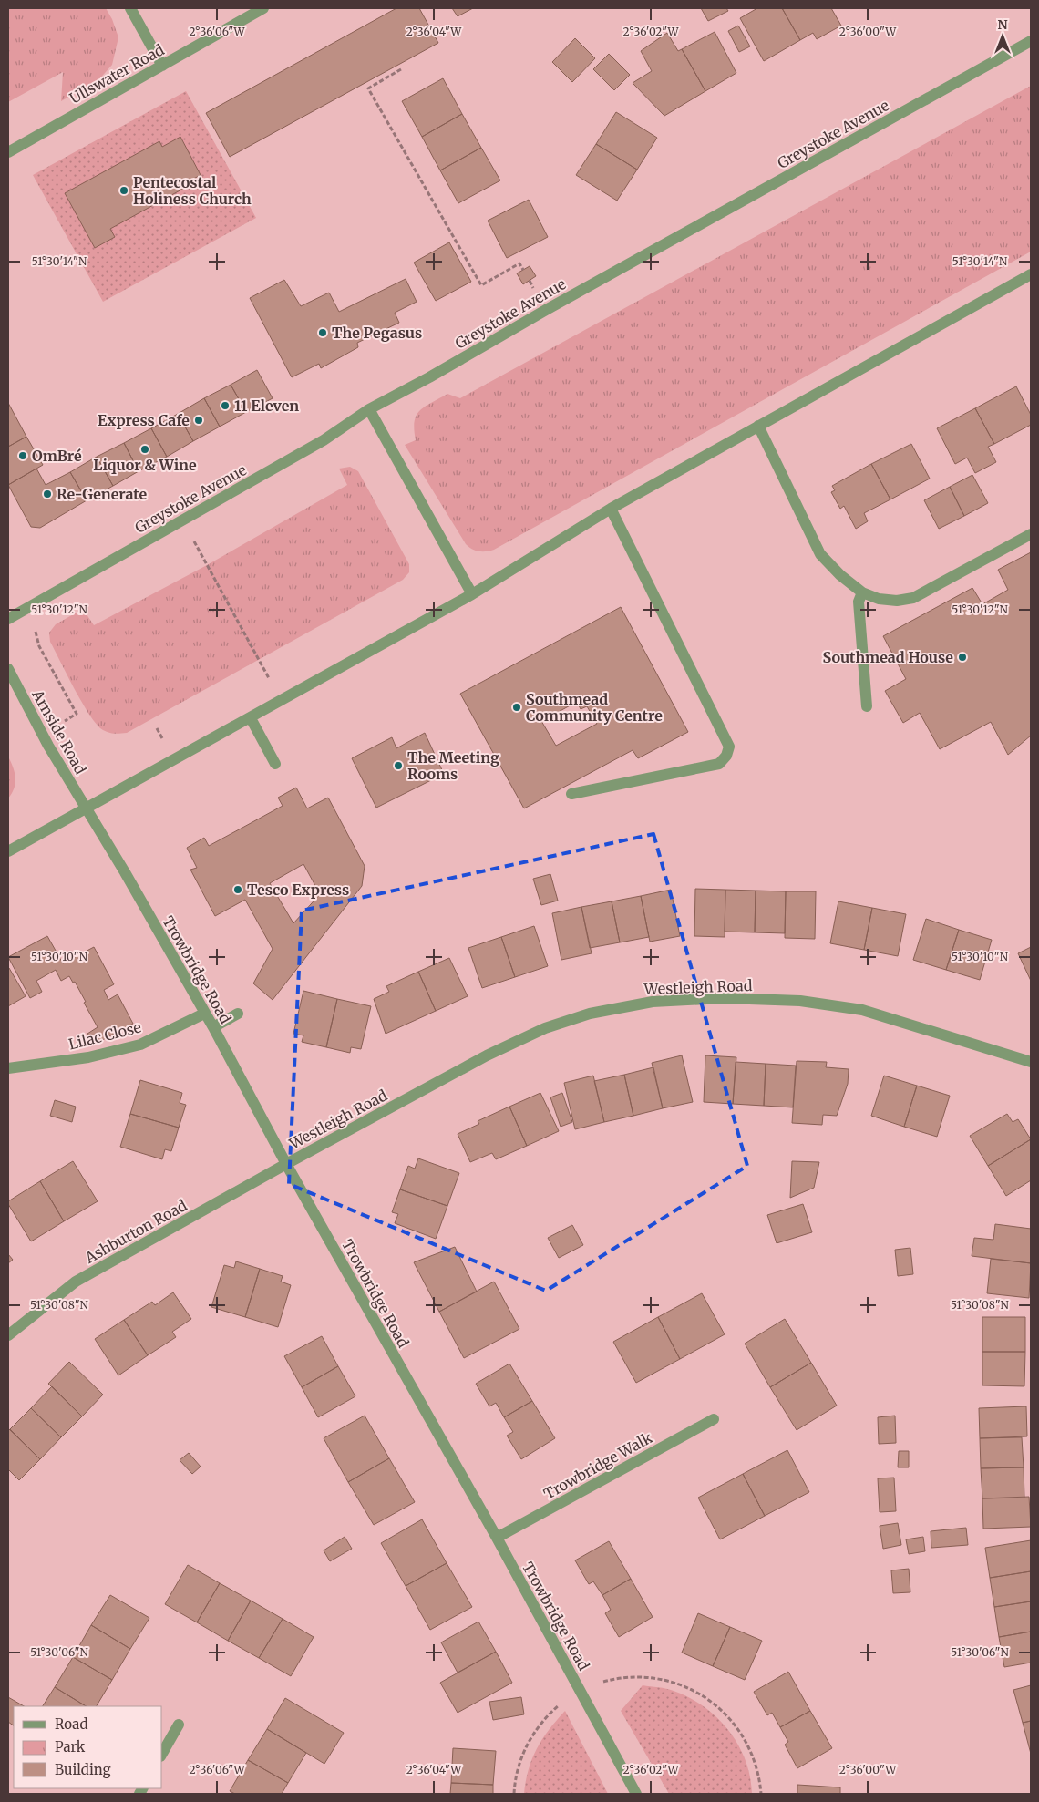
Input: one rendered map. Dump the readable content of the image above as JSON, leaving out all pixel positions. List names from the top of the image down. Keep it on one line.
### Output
{"streets":{"street":["Ullswater Road","Greystoke Avenue","Arnside Road","Trowbridge Road","Westleigh Road","Lilac Close","Ashburton Road","Trowbridge Walk"]},"crossings":[["Arnside Road","Trowbridge Road"],["Trowbridge Road","Westleigh Road"],["Trowbridge Road","Lilac Close"],["Trowbridge Road","Ashburton Road"],["Trowbridge Road","Trowbridge Walk"],["Westleigh Road","Ashburton Road"]],"places":["Pentecostal Holiness Church","The Pegasus","11 Eleven","Express Cafe","Liquor & Wine","OmBré","Re-Generate","Southmead House","Southmead Community Centre","The Meeting Rooms","Tesco Express"],"legend":["Road","Park","Building"],"north":"top","coordinates":["2°36'06\"W","2°36'04\"W","2°36'02\"W","2°36'00\"W","51°30'14\"N","51°30'12\"N","51°30'10\"N","51°30'08\"N","51°30'06\"N"]}
